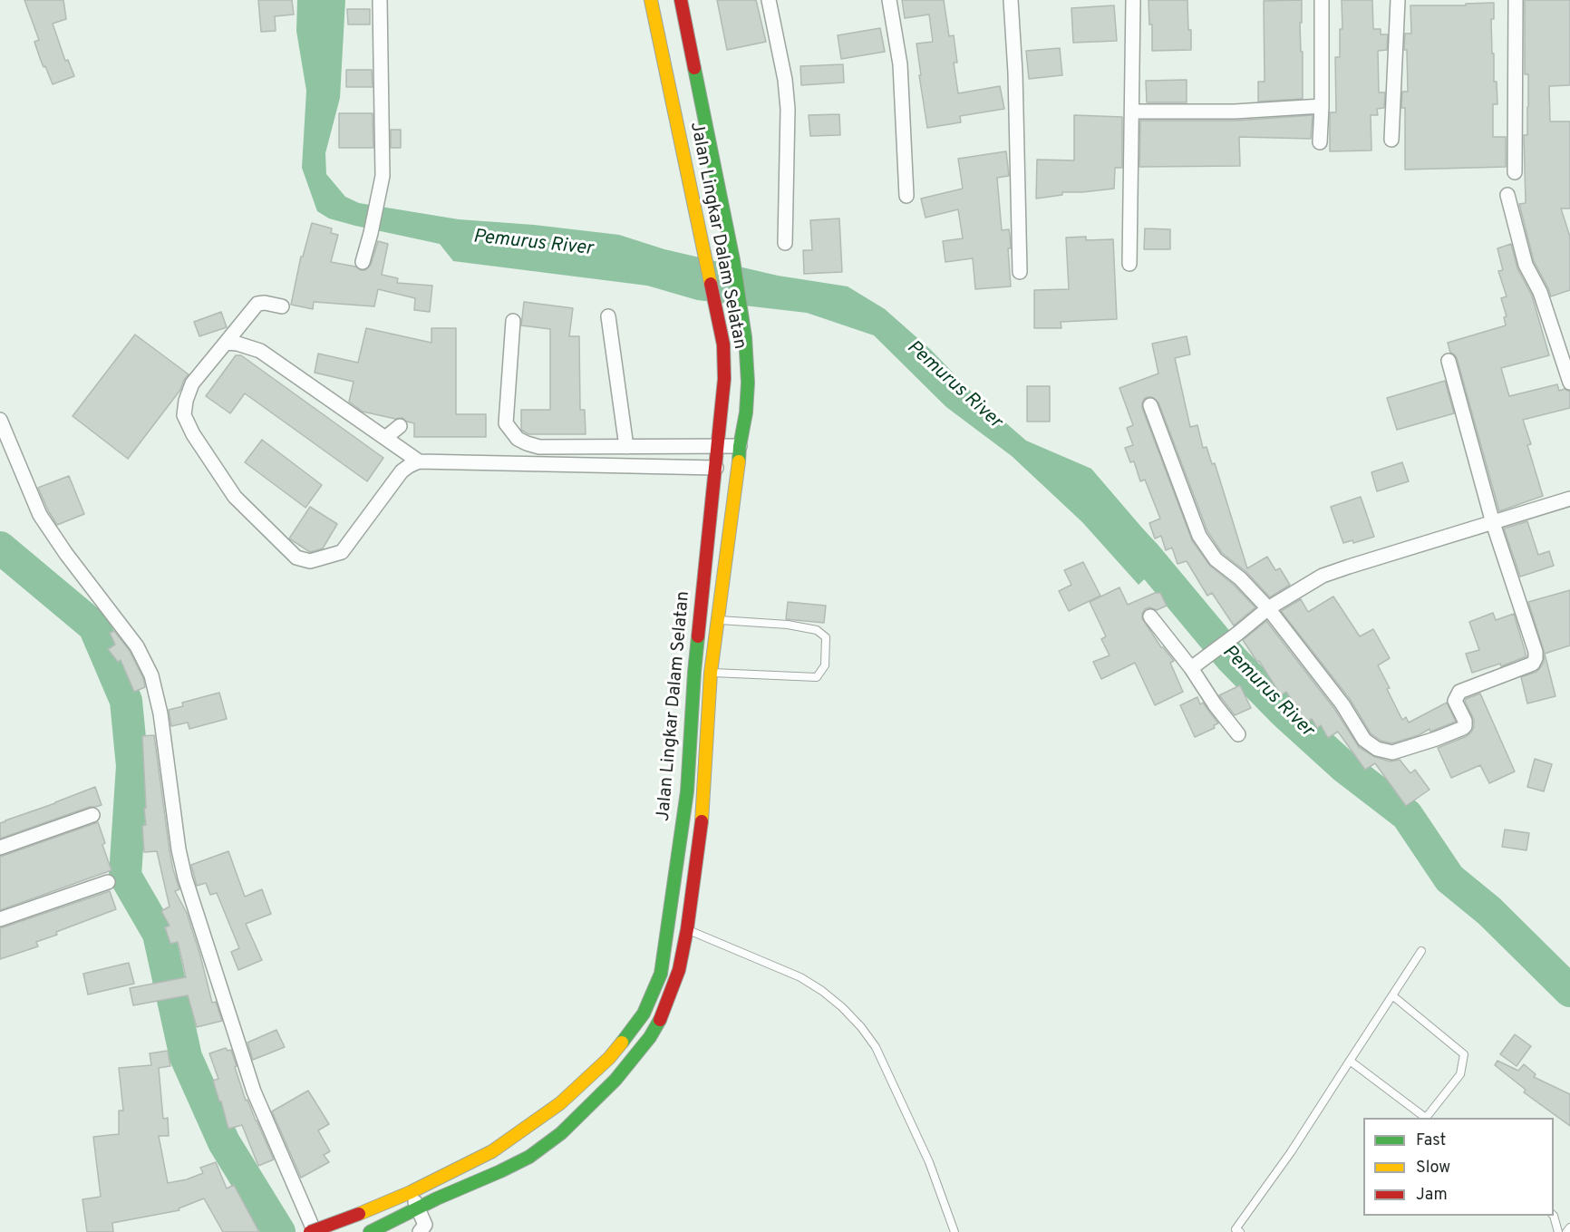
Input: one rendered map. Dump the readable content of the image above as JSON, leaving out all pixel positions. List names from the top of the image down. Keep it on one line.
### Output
{"streets":{"main road":["Jalan Lingkar Dalam Selatan"]},"water":["Pemurus River"],"legend":["Fast","Slow","Jam"]}
